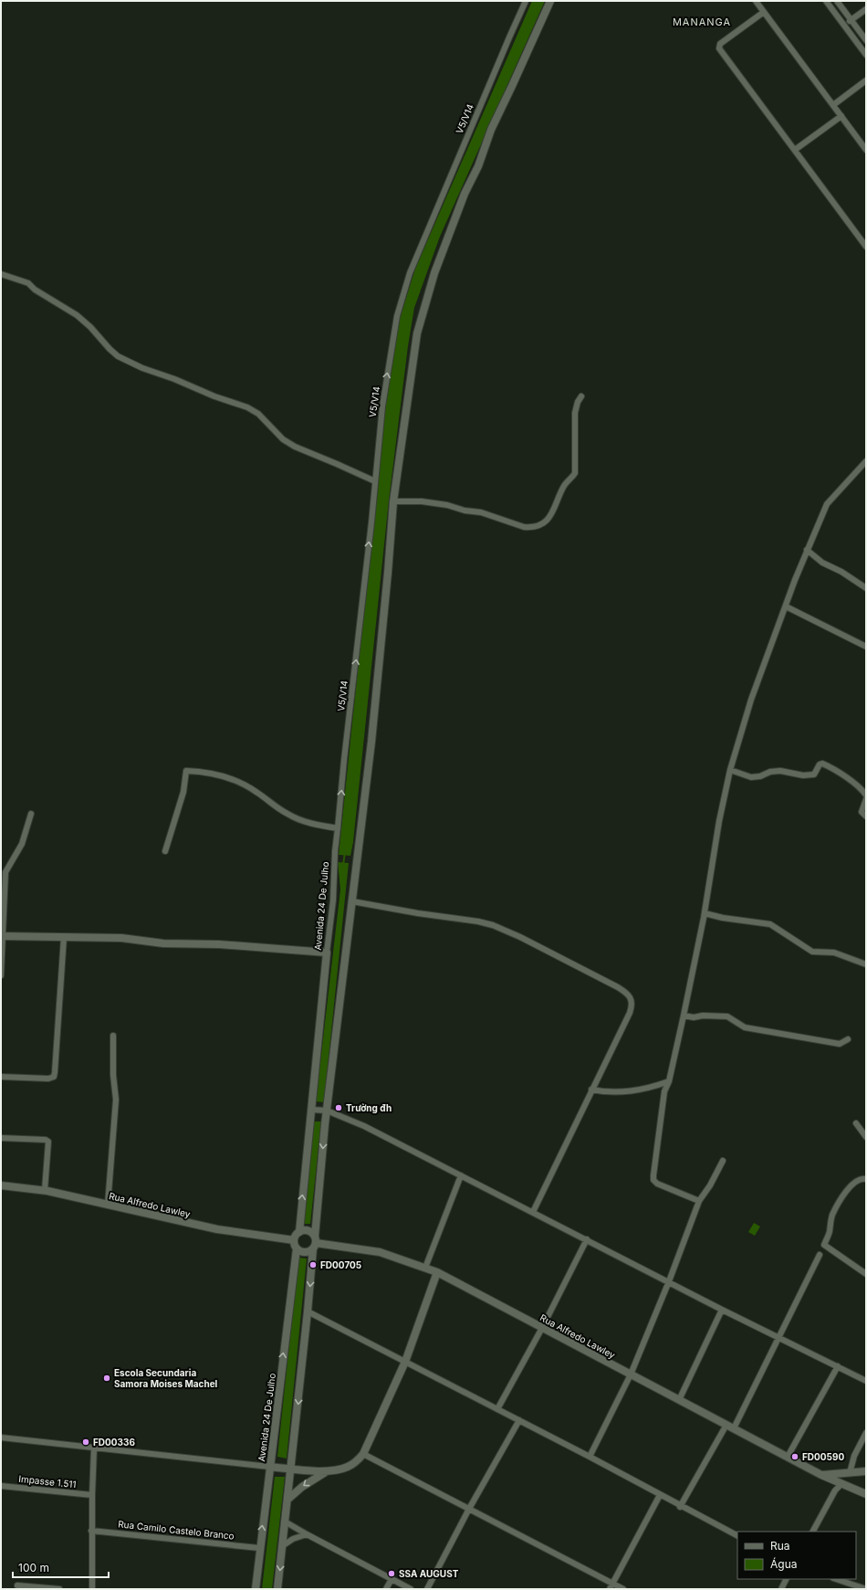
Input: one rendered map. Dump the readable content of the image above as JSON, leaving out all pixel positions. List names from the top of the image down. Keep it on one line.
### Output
{"streets":{"street":["V5/V14","Avenida 24 De Julho","Rua Alfredo Lawley","Impasse 1.511","Rua Camilo Castelo Branco"]},"crossings":[["V5/V14","Avenida 24 De Julho"],["Avenida 24 De Julho","Rua Alfredo Lawley"],["Avenida 24 De Julho","Rua Camilo Castelo Branco"]],"districts":["MANANGA"],"places":["Trường đh","FD00705","Escola Secundaria Samora Moises Machel","FD00336","FD00590","SSA AUGUST"],"legend":["Rua","Água"],"scale_bar":"100 m"}
